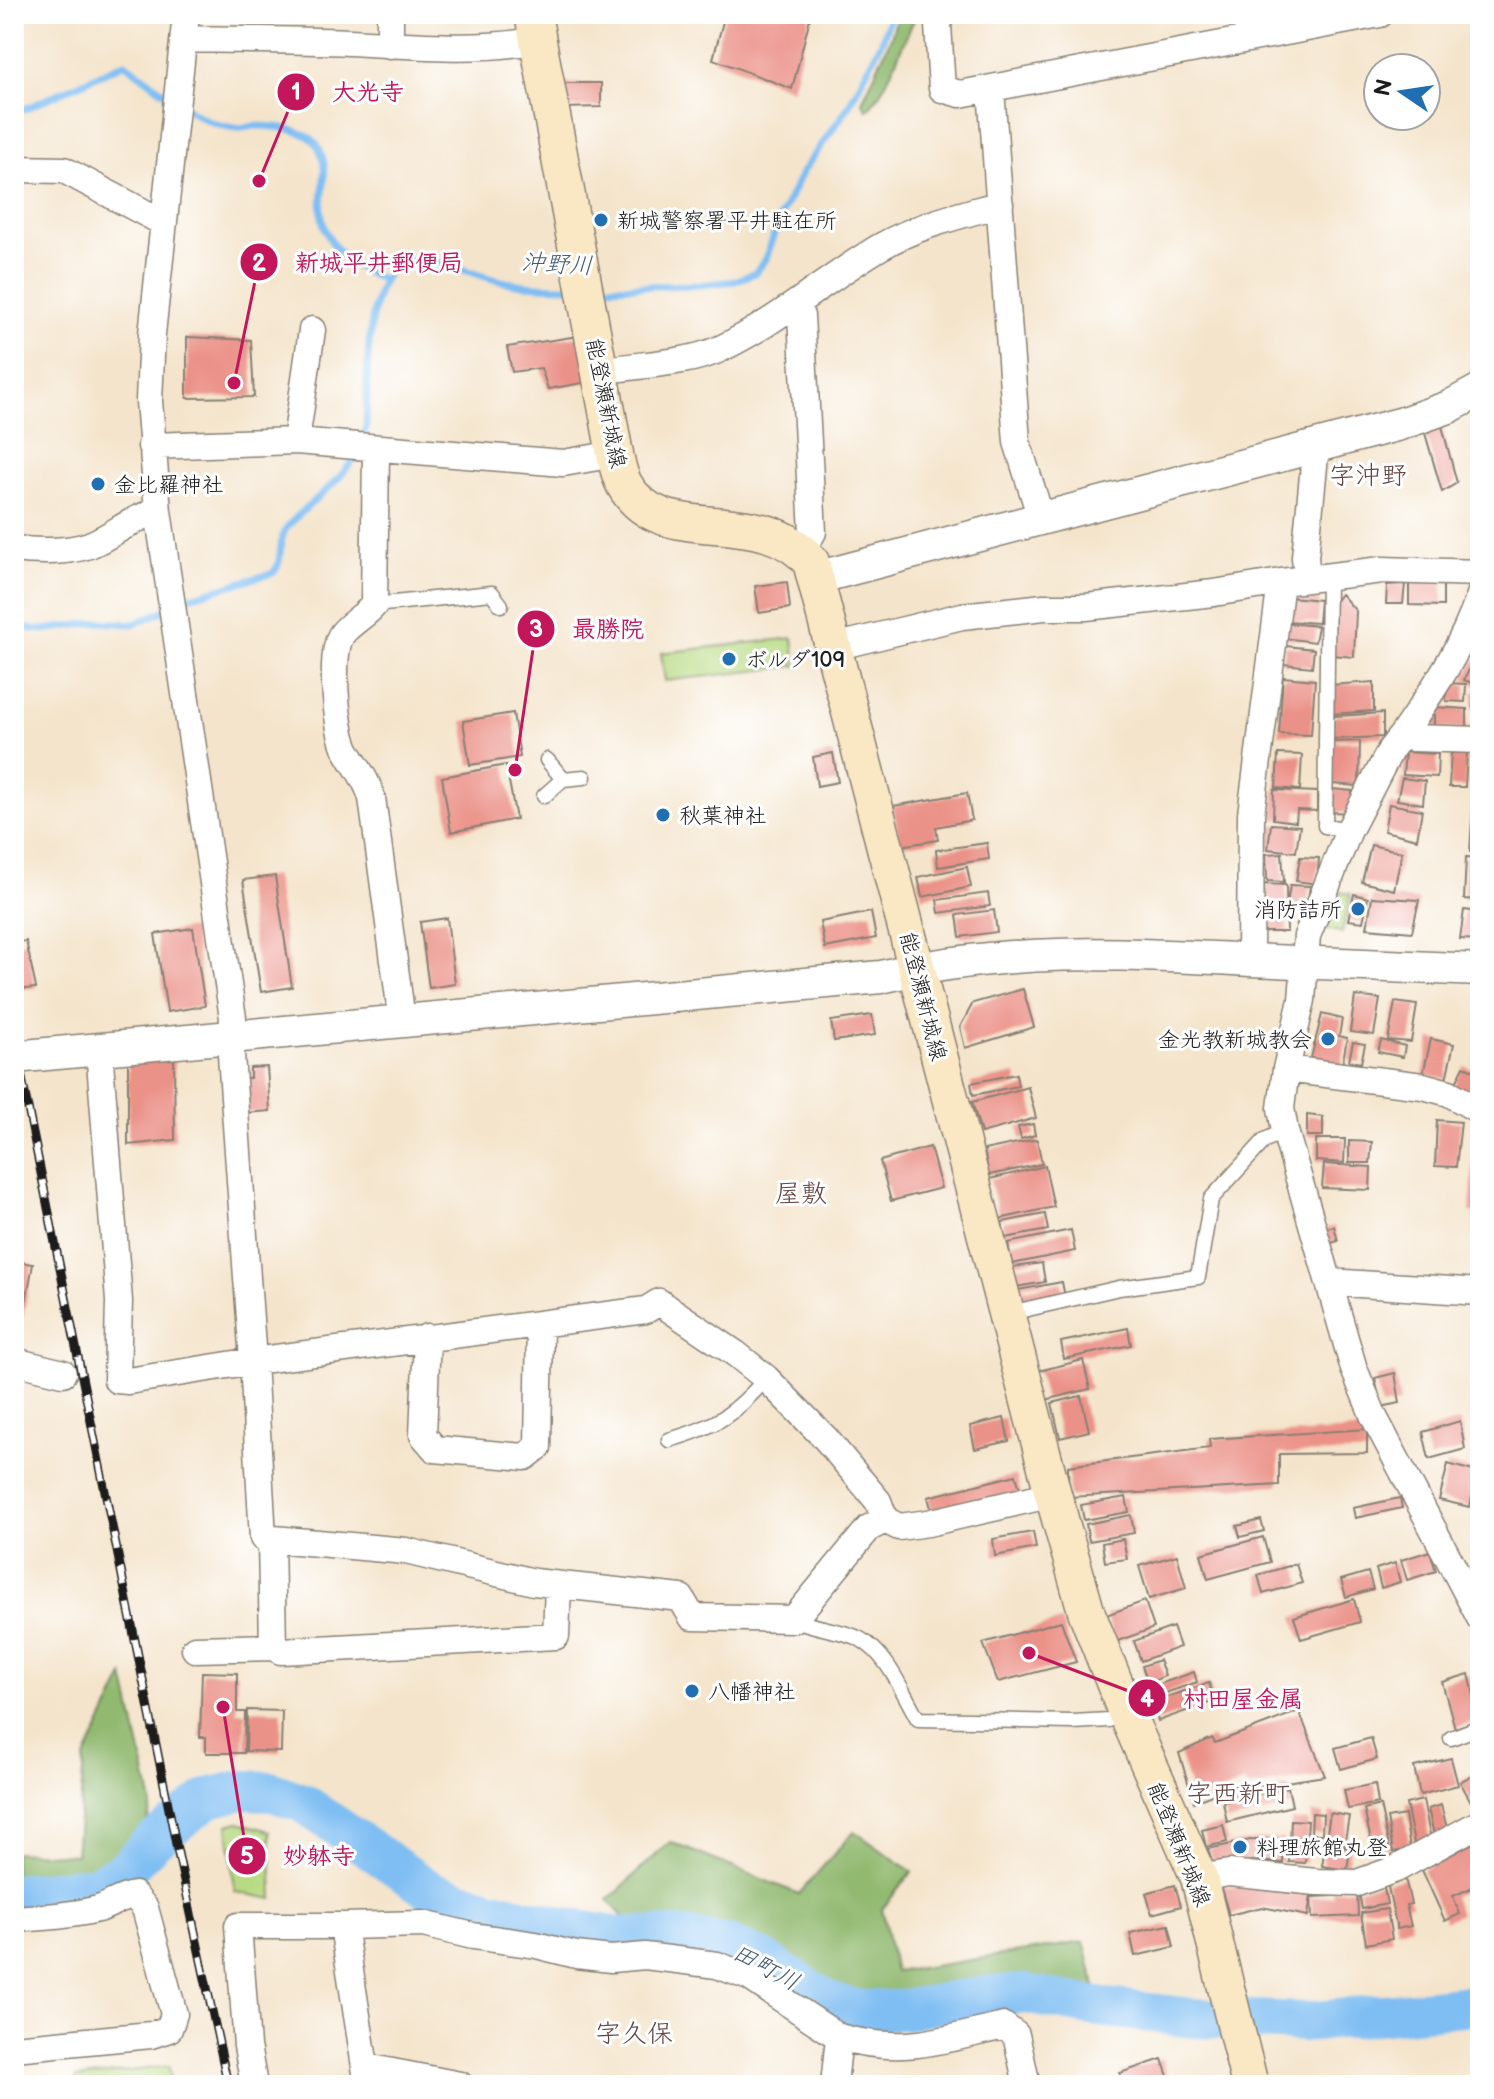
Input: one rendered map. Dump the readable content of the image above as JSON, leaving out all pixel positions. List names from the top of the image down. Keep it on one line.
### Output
{"streets":{"main road":["能登瀬新城線"]},"districts":["字沖野","屋敷","字西新町","字久保"],"water":["沖野川","田町川"],"places":["大光寺","新城警察署平井駐在所","新城平井郵便局","金比羅神社","ボルダ109","最勝院","秋葉神社","消防詰所","金光教新城教会","村田屋金属","八幡神社","妙躰寺","料理旅館丸登"],"north":"left"}
